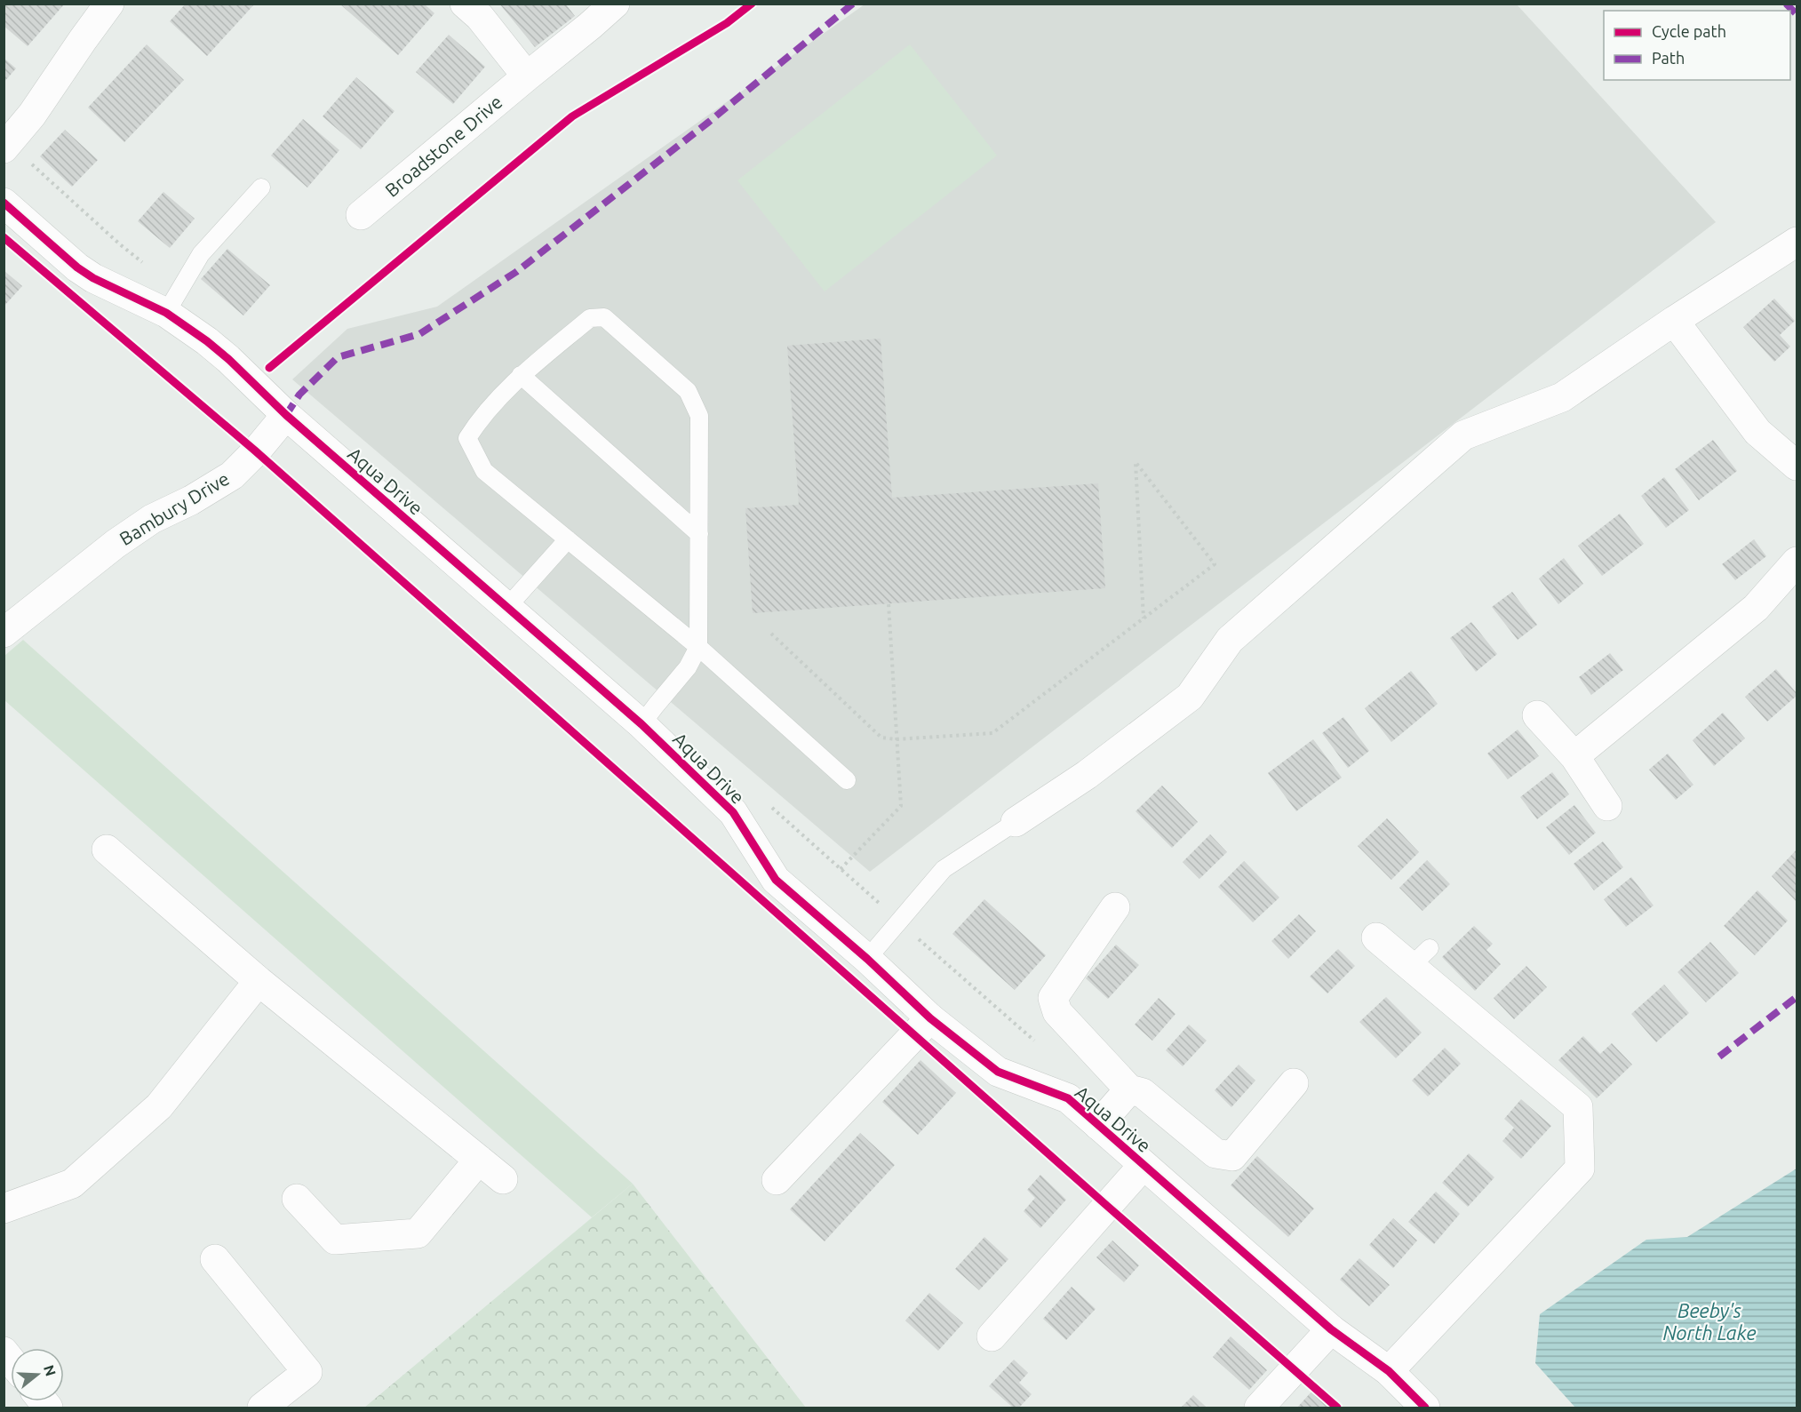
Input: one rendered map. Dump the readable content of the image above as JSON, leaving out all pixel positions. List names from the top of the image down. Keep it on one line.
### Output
{"streets":{"street":["Broadstone Drive","Aqua Drive","Bambury Drive"]},"crossings":[["Aqua Drive","Bambury Drive"]],"water":["Beeby's North Lake"],"legend":["Cycle path","Path"],"north":"right"}
